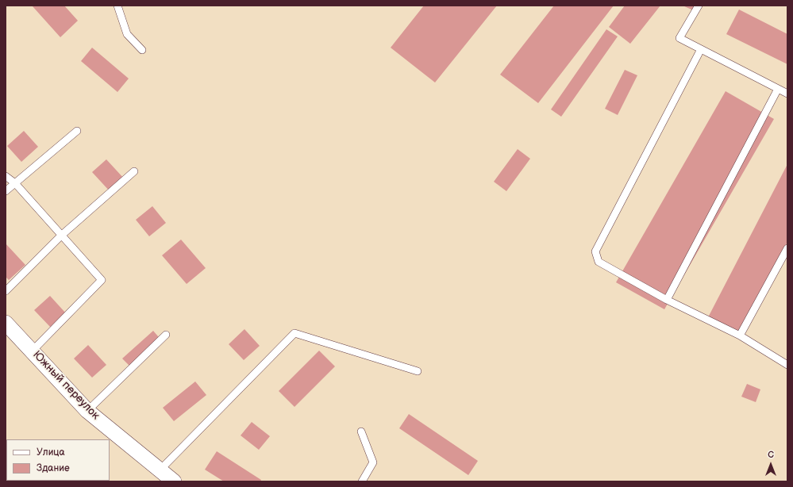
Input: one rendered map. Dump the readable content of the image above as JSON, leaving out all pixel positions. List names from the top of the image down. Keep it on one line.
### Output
{"streets":{"street":["Южный переулок"]},"legend":["Улица","Здание"],"north":"top"}
